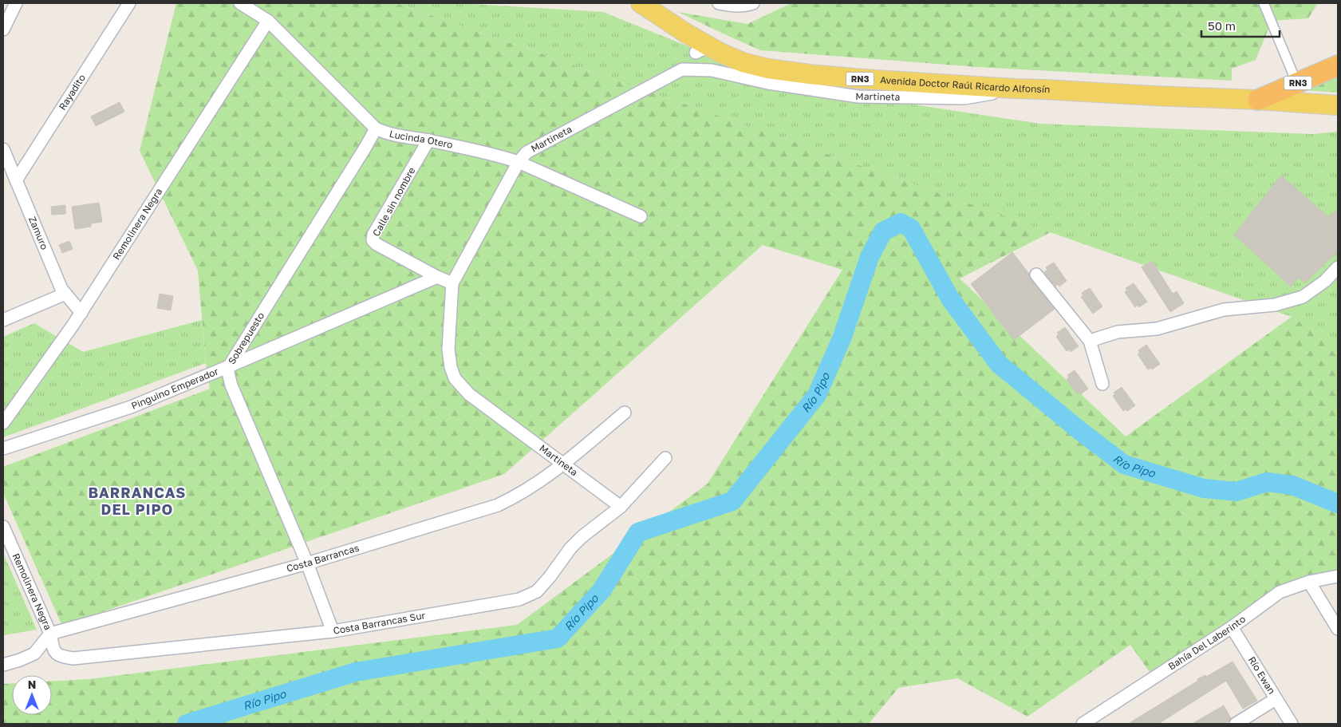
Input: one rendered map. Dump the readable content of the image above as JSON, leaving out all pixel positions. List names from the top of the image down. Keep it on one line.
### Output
{"streets":{"highway":["RN3"],"main road":["Avenida Doctor Raúl Ricardo Alfonsín"],"street":["Rayadito","Martineta","Lucinda Otero","Calle sin nombre","Remolinera Negra","Zamuro","Sobrepuesto","Pinguino Emperador","Costa Barrancas","Costa Barrancas Sur","Bahía Del Laberinto","Río Ewan"]},"crossings":[["RN3","Avenida Doctor Raúl Ricardo Alfonsín"],["Avenida Doctor Raúl Ricardo Alfonsín","Martineta"],["Rayadito","Zamuro"],["Martineta","Lucinda Otero"],["Martineta","Costa Barrancas"],["Martineta","Costa Barrancas Sur"],["Lucinda Otero","Calle sin nombre"],["Lucinda Otero","Remolinera Negra"],["Lucinda Otero","Sobrepuesto"],["Calle sin nombre","Pinguino Emperador"],["Remolinera Negra","Zamuro"],["Remolinera Negra","Costa Barrancas"],["Remolinera Negra","Costa Barrancas Sur"],["Sobrepuesto","Pinguino Emperador"],["Sobrepuesto","Costa Barrancas"],["Sobrepuesto","Costa Barrancas Sur"],["Costa Barrancas","Costa Barrancas Sur"],["Bahía Del Laberinto","Río Ewan"]],"districts":["BARRANCAS DEL PIPO"],"water":["Río Pipo"],"scale_bar":"50 m","north":"top"}
